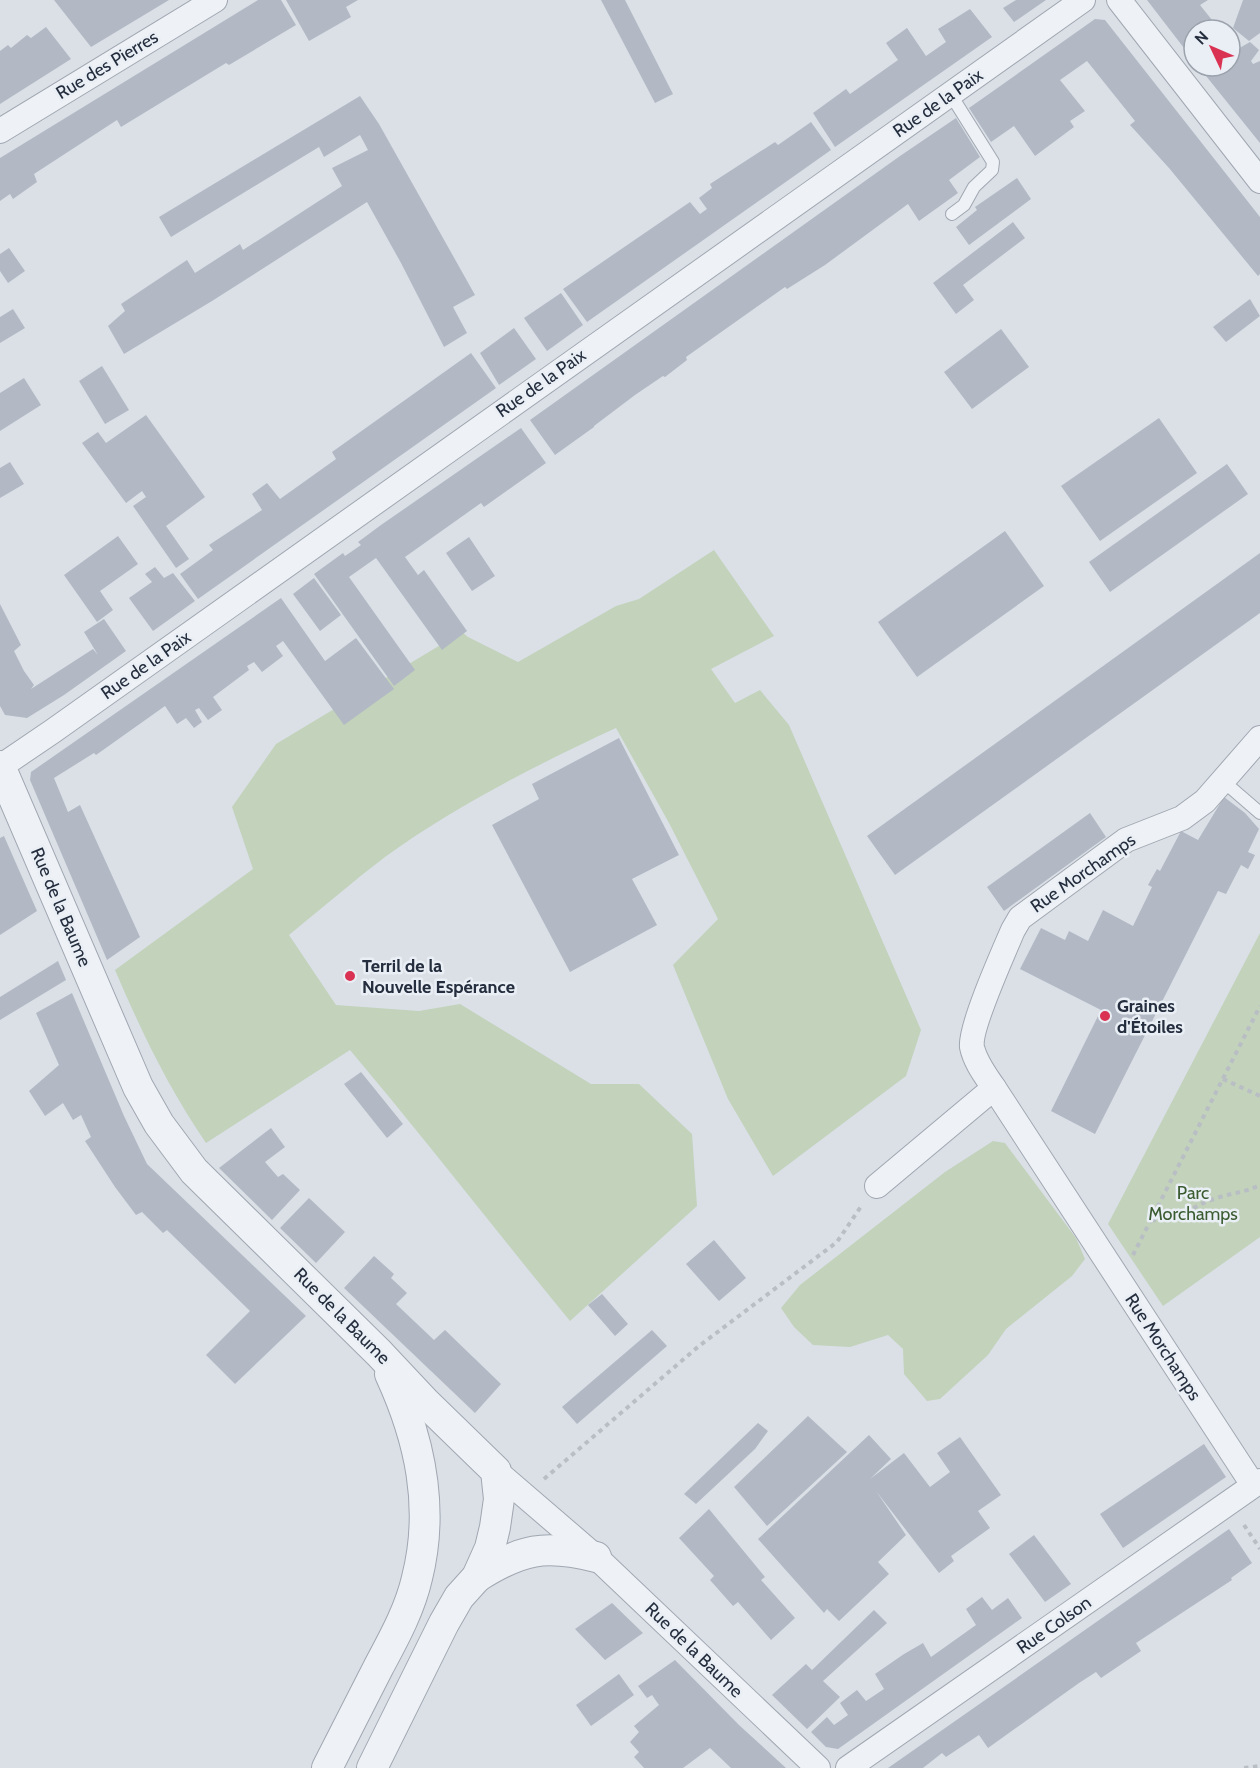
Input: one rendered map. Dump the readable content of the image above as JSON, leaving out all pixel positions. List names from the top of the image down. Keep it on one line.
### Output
{"streets":{"street":["Rue des Pierres","Rue de la Paix","Rue Morchamps","Rue de la Baume","Rue Colson"]},"crossings":[["Rue de la Paix","Rue de la Baume"],["Rue Morchamps","Rue Colson"]],"parks":["Parc Morchamps"],"places":["Terril de la Nouvelle Espérance","Graines d'Étoiles"],"north":"top left"}
